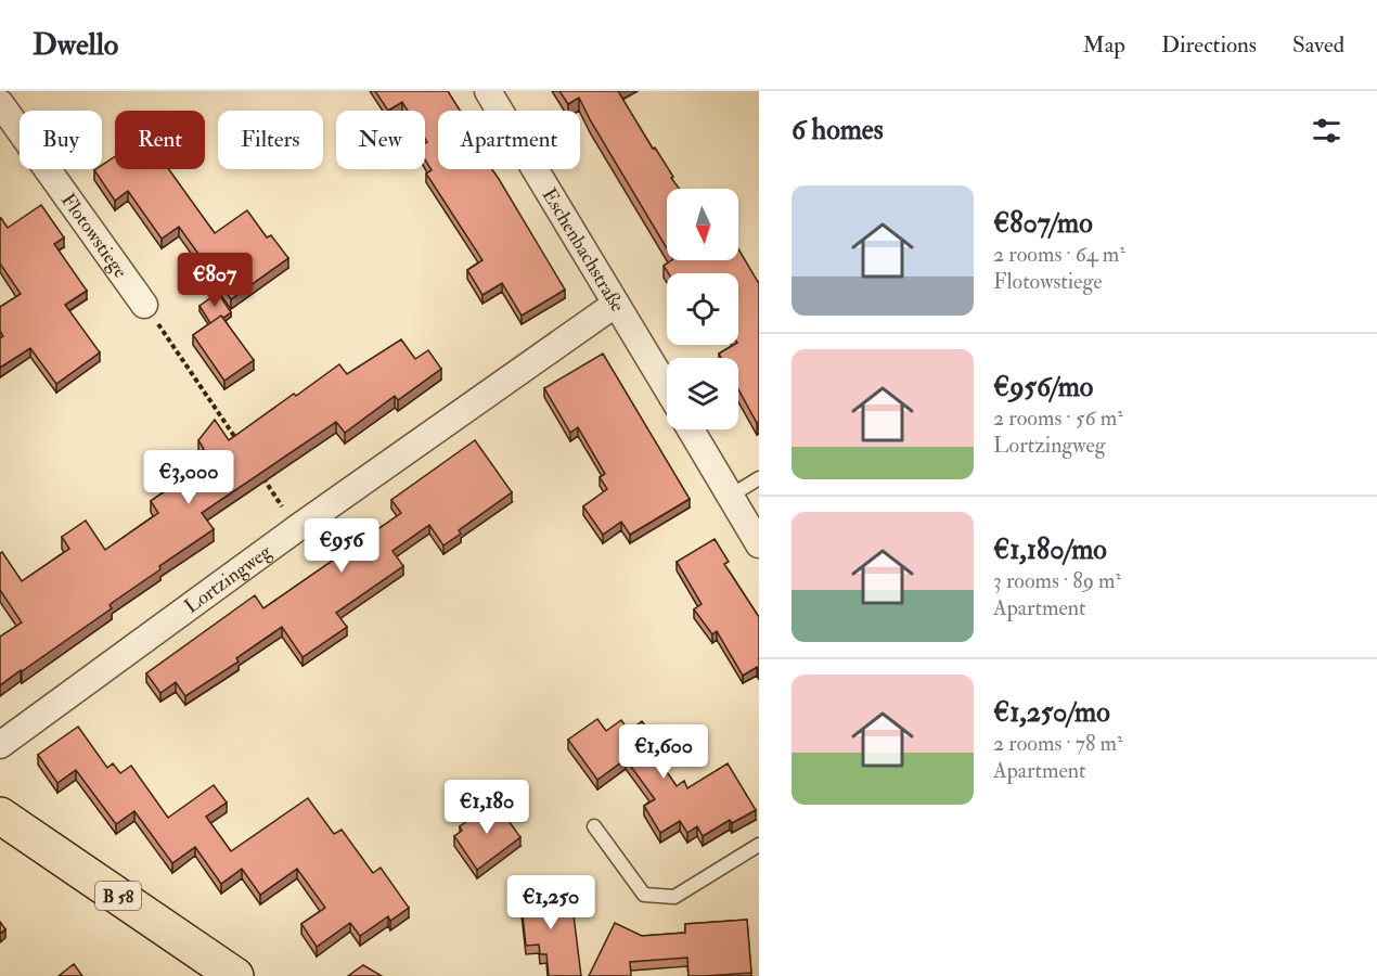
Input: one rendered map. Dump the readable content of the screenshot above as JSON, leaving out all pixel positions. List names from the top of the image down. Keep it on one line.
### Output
{"streets":{"main road":["B 58"],"street":["Flotowstiege","Eschenbachstraße","Lortzingweg"]},"crossings":[["Eschenbachstraße","Lortzingweg"]],"north":"bottom","page":{"header":"Dwello","nav":["Map","Directions","Saved"],"heading":"6 homes","chip":["Buy","Rent","Filters","New","Apartment"],"list":[{"name":"€807/mo","note":"2 rooms · 64 m² · Flotowstiege"},{"name":"€956/mo","note":"2 rooms · 56 m² · Lortzingweg"},{"name":"€1,180/mo","note":"3 rooms · 89 m² · Apartment"},{"name":"€1,250/mo","note":"2 rooms · 78 m² · Apartment"}],"price":["€807","€3,000","€956","€1,600","€1,180","€1,250"]}}
